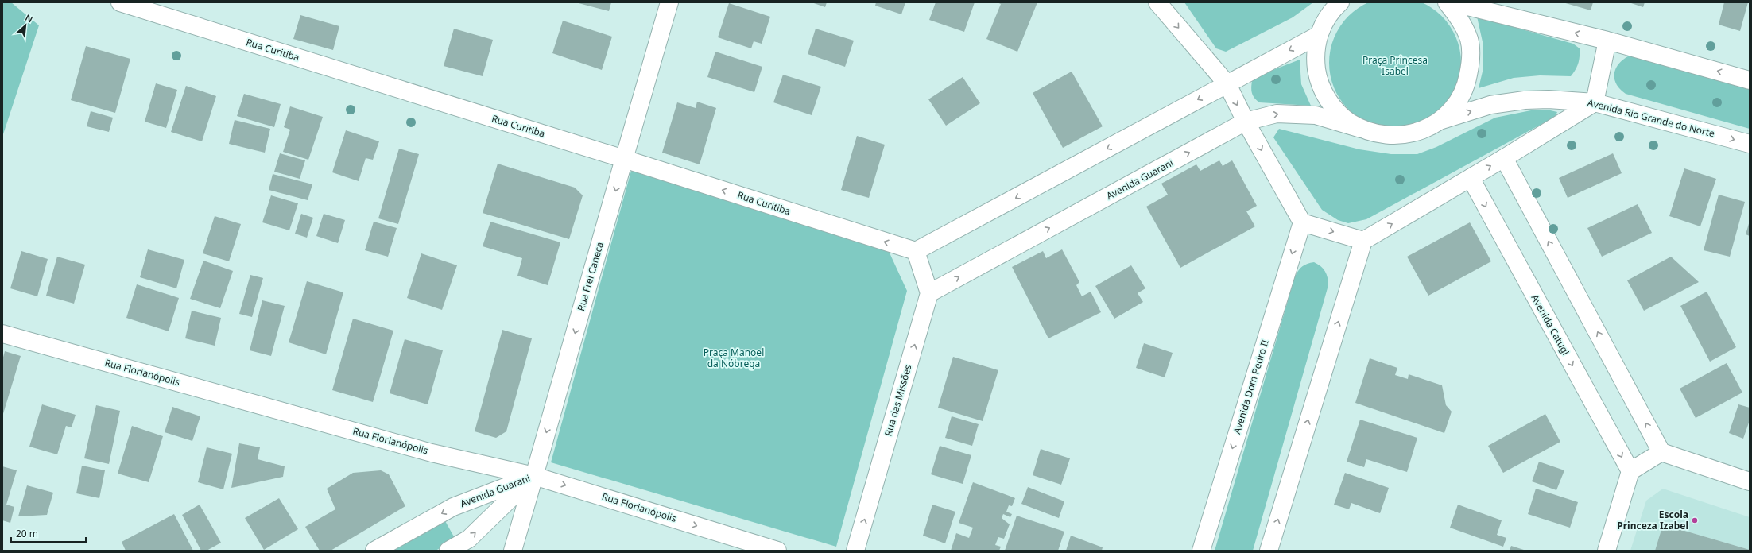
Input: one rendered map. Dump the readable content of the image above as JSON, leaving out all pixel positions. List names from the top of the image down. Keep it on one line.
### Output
{"streets":{"street":["Rua Curitiba","Avenida Rio Grande do Norte","Avenida Guarani","Rua Frei Caneca","Avenida Catugi","Rua Florianópolis","Avenida Dom Pedro II","Rua das Missões"]},"crossings":[["Rua Curitiba","Rua Frei Caneca"],["Avenida Guarani","Rua Frei Caneca"],["Avenida Guarani","Rua Florianópolis"],["Avenida Guarani","Rua das Missões"],["Rua Frei Caneca","Rua Florianópolis"]],"one_way":["Rua Curitiba","Rua Frei Caneca","Rua das Missões"],"parks":["Praça Princesa Isabel","Praça Manoel da Nóbrega"],"places":["Escola Princeza Izabel"],"scale_bar":"20 m","north":"top right"}
